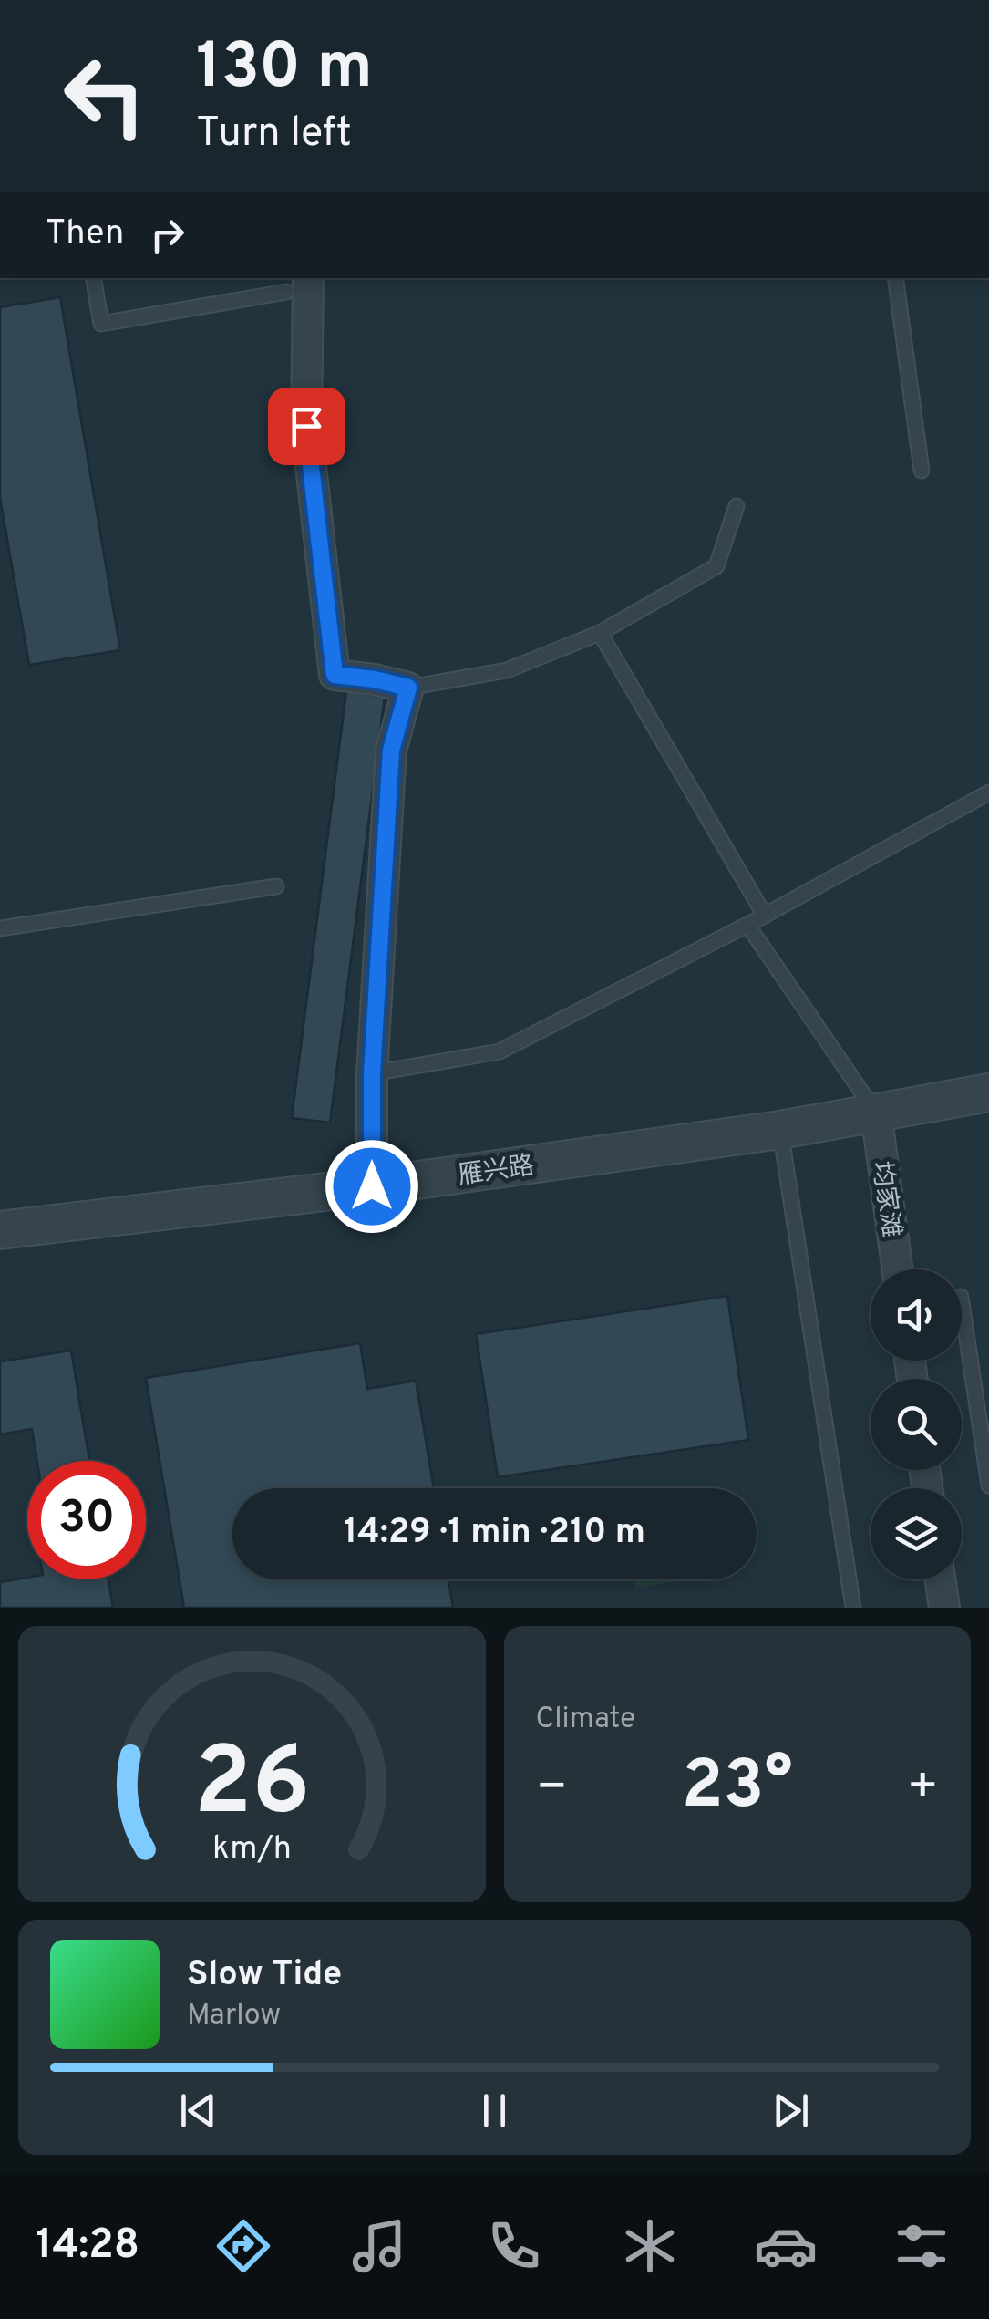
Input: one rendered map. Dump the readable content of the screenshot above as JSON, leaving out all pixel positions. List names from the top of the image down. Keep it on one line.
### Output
{"streets":{"street":["雁兴路","均家滩"]},"crossings":[["雁兴路","均家滩"]],"page":{"turn":["130 m","Turn left"],"then":"Then","limit":"30","trip":"14:29 · 1 min · 210 m","tile":"Climate","heat":["−","23°","+"],"song":["Slow Tide","Marlow"],"tabs":"14:28","gauge":["26","km/h"]}}
